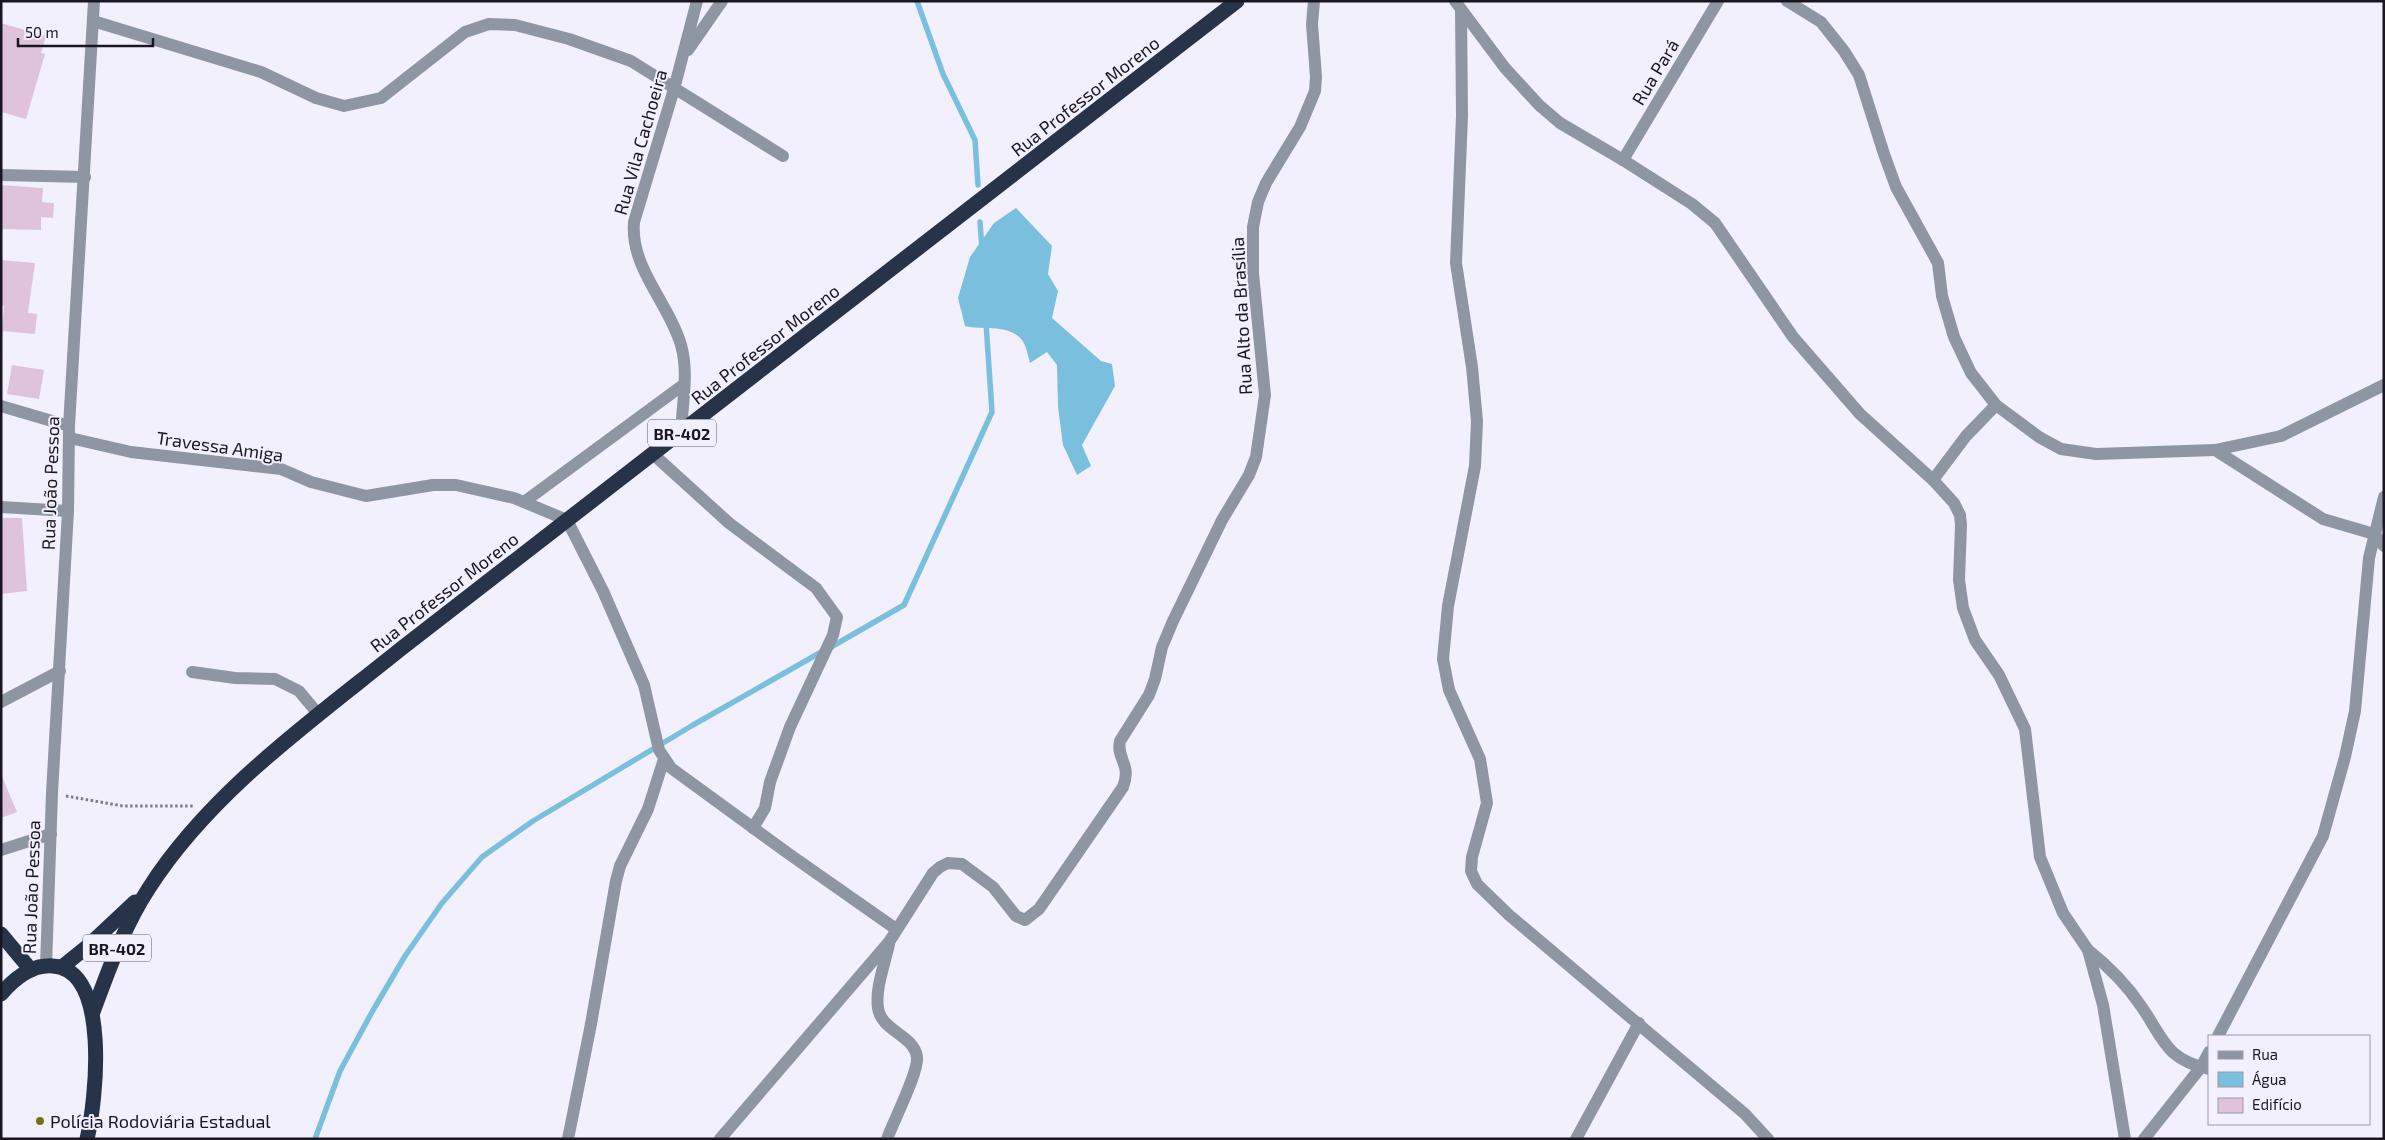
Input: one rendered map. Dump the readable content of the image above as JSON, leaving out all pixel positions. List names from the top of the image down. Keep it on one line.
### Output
{"streets":{"highway":["Rua Professor Moreno","BR-402"],"street":["Rua Pará","Rua Vila Cachoeira","Rua Alto da Brasília","Travessa Amiga","Rua João Pessoa"]},"crossings":[["Rua Professor Moreno","Rua Vila Cachoeira"],["Rua Professor Moreno","BR-402"],["Rua Professor Moreno","Travessa Amiga"],["Travessa Amiga","Rua João Pessoa"]],"places":["Polícia Rodoviária Estadual"],"legend":["Rua","Água","Edifício"],"scale_bar":"50 m"}
